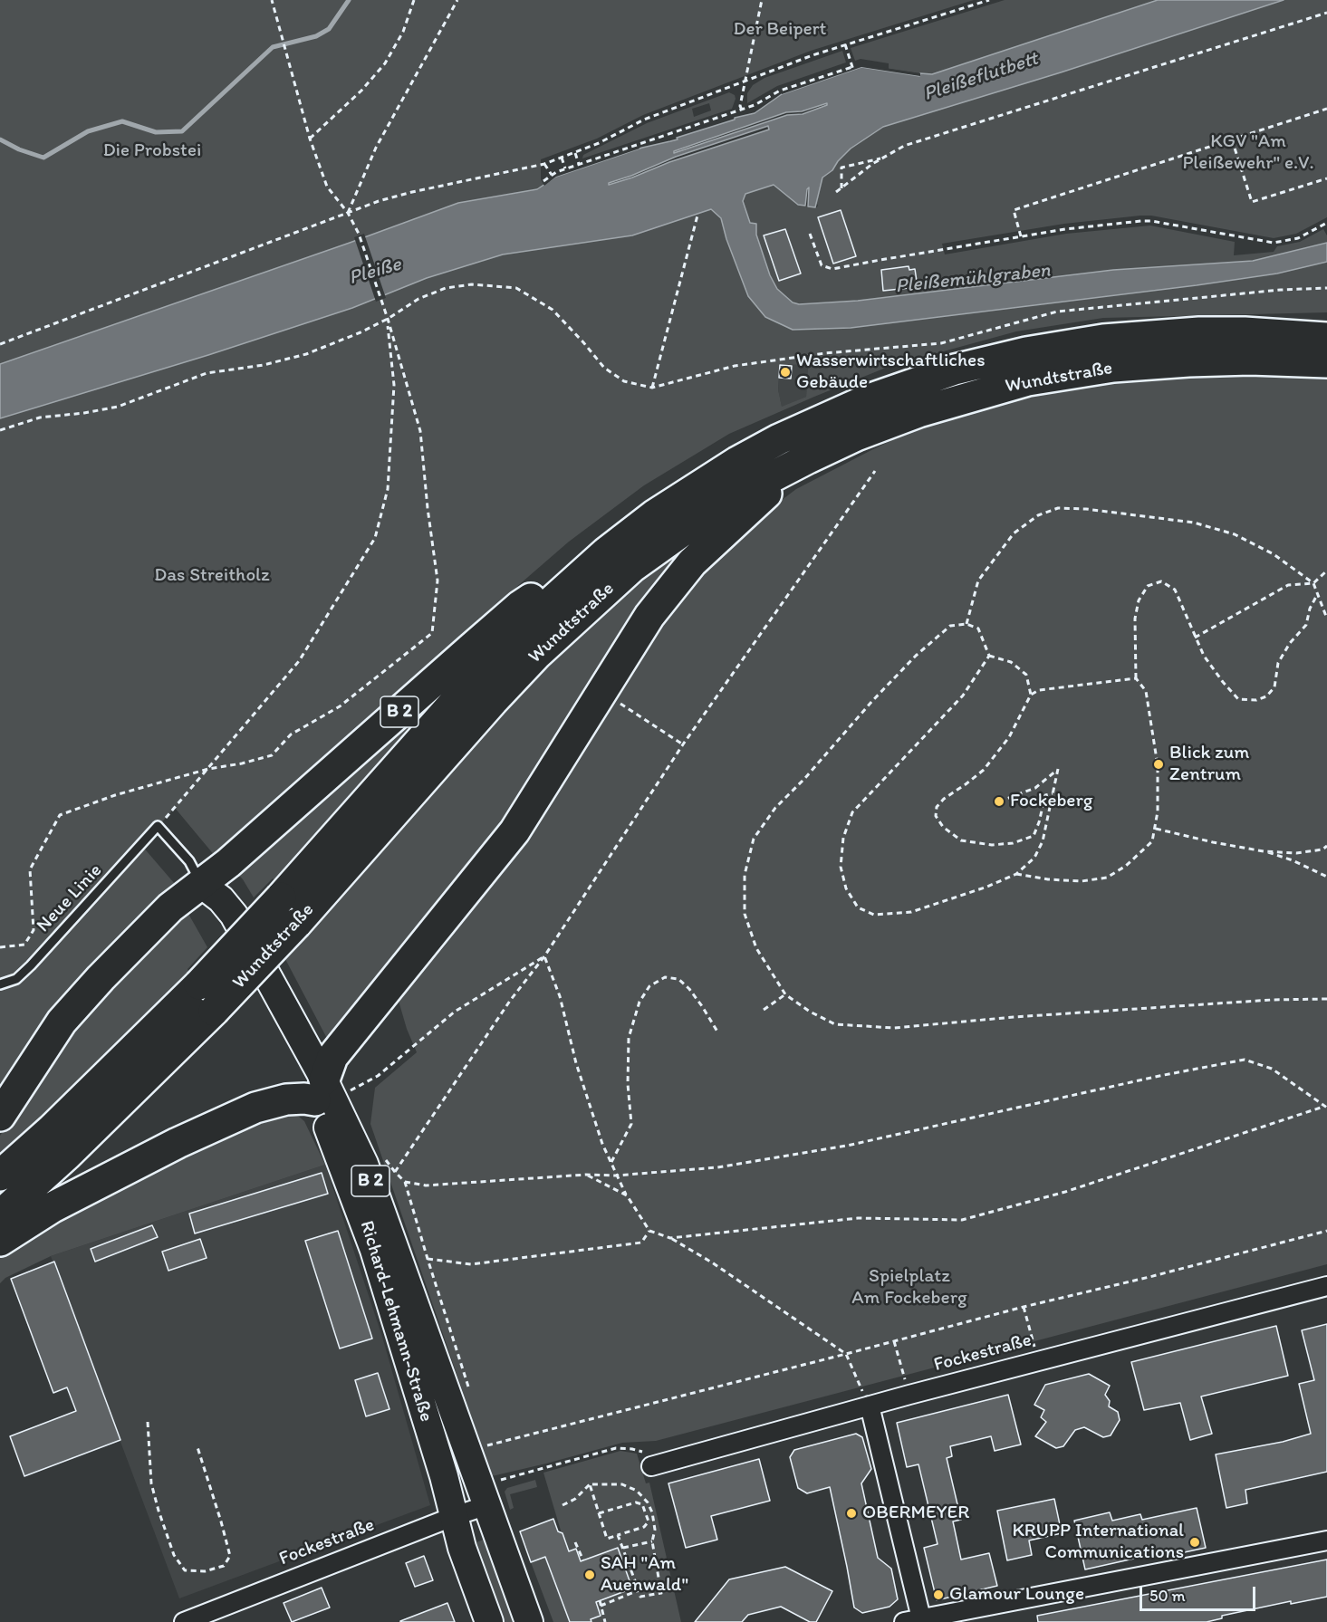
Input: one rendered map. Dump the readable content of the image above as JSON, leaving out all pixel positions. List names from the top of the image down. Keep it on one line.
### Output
{"streets":{"highway":["Wundtstraße","B 2"],"main road":["Richard-Lehmann-Straße"],"street":["Fockestraße"],"lane":["Neue Linie"]},"crossings":[["Wundtstraße","B 2"],["B 2","Richard-Lehmann-Straße"],["Richard-Lehmann-Straße","Fockestraße"]],"water":["Pleißeflutbett","Pleiße","Pleißemühlgraben"],"parks":["Der Beipert","KGV \"Am Pleißewehr\" e.V.","Die Probstei","Das Streitholz","Spielplatz Am Fockeberg"],"places":["Wasserwirtschaftliches Gebäude","Blick zum Zentrum","Fockeberg","OBERMEYER","KRUPP International Communications","SAH \"Am Auenwald\"","Glamour Lounge"],"scale_bar":"50 m"}
